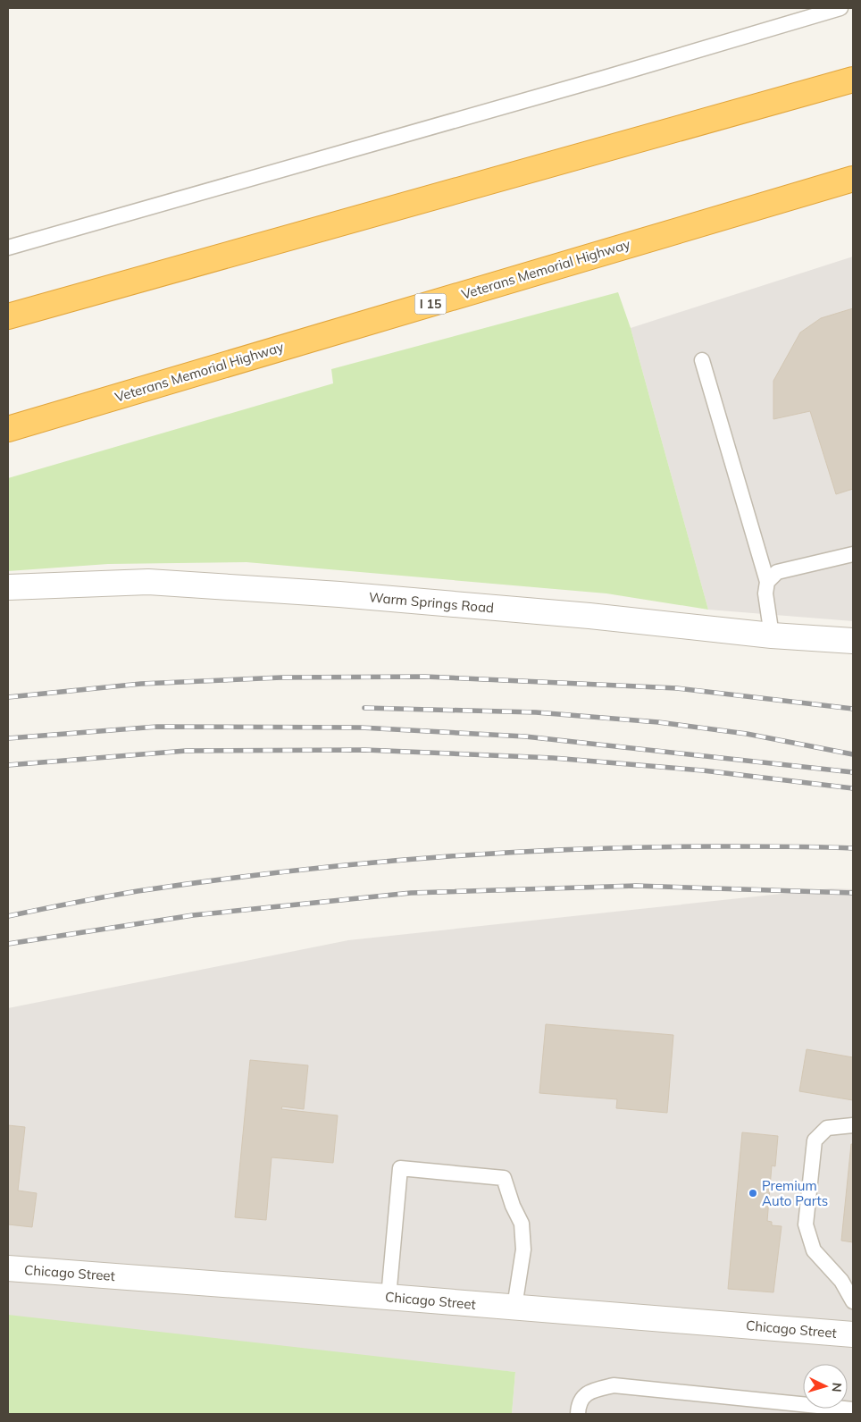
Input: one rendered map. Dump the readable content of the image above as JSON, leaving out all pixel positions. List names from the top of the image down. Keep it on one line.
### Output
{"streets":{"highway":["Veterans Memorial Highway","I 15"],"street":["Warm Springs Road","Chicago Street"]},"places":["Premium Auto Parts"],"north":"right"}
